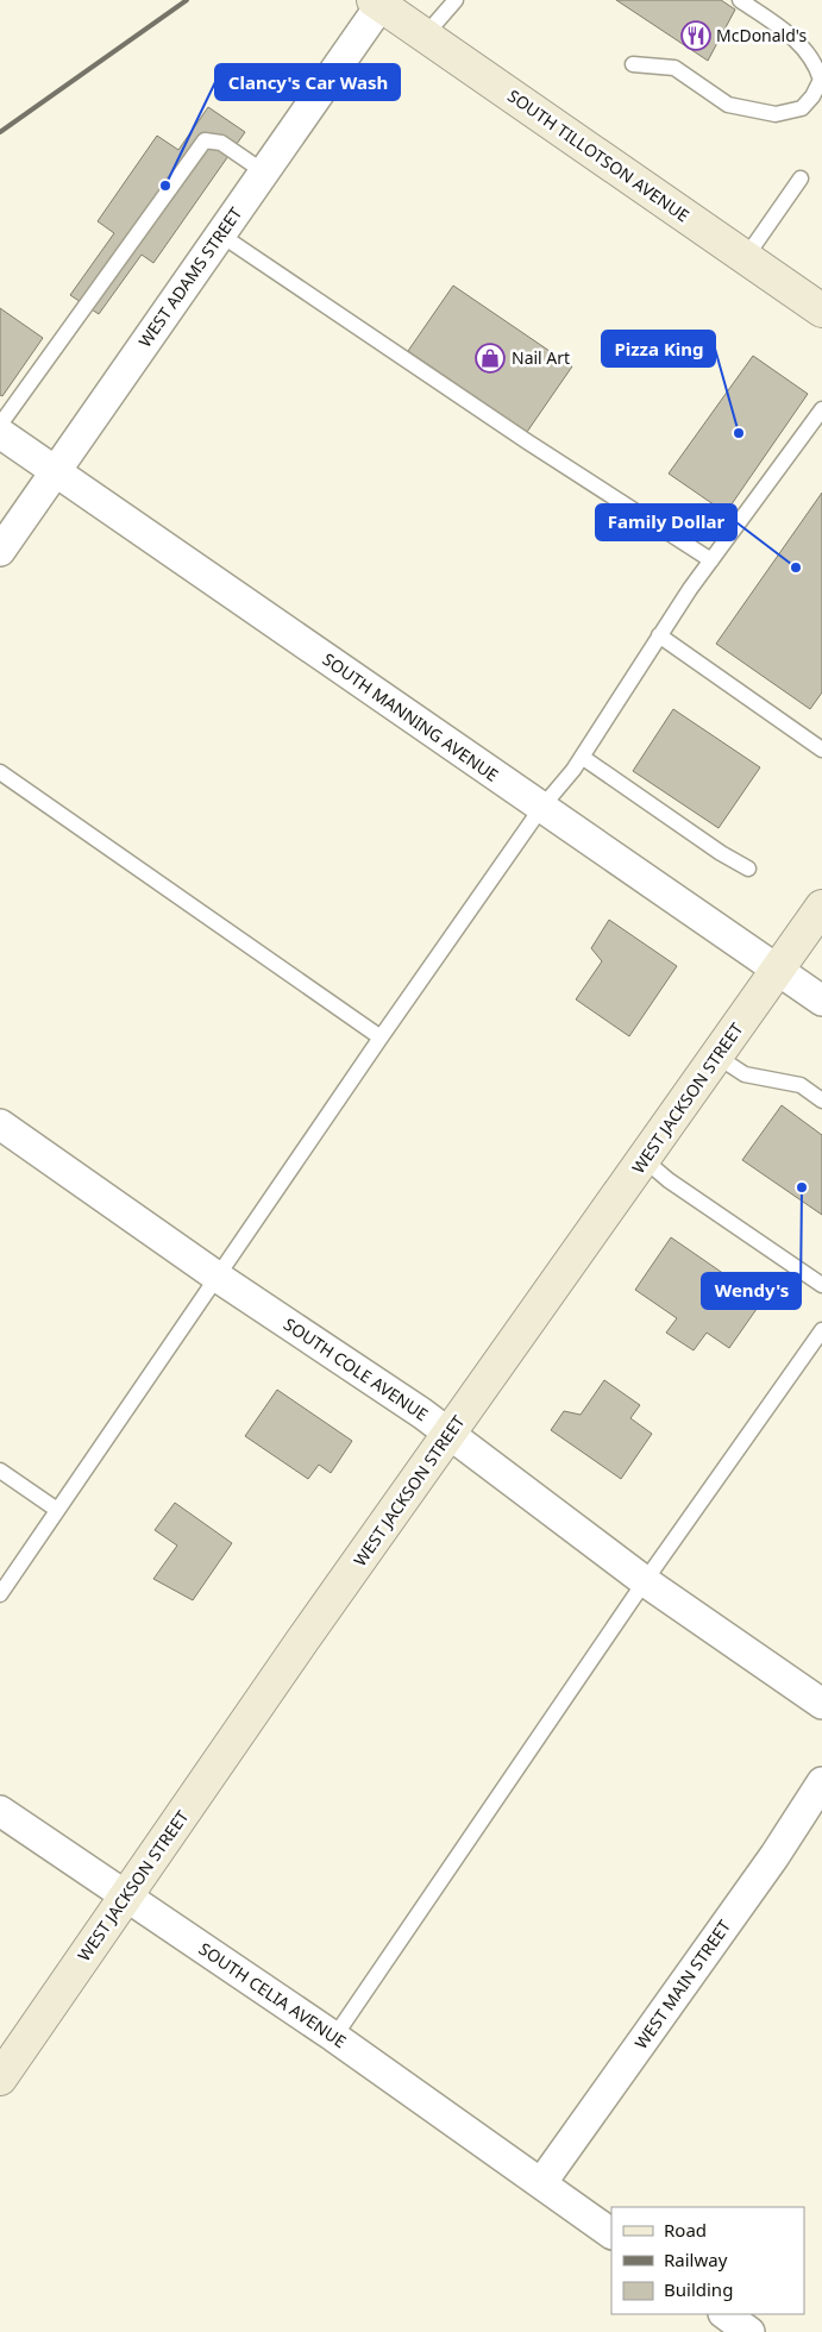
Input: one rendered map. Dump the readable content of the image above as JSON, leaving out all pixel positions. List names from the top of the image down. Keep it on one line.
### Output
{"streets":{"main road":["SOUTH TILLOTSON AVENUE","WEST JACKSON STREET"],"street":["WEST ADAMS STREET","SOUTH MANNING AVENUE","SOUTH COLE AVENUE","WEST MAIN STREET","SOUTH CELIA AVENUE"]},"crossings":[["SOUTH TILLOTSON AVENUE","WEST ADAMS STREET"],["WEST ADAMS STREET","SOUTH MANNING AVENUE"],["SOUTH MANNING AVENUE","WEST JACKSON STREET"],["WEST JACKSON STREET","SOUTH COLE AVENUE"],["WEST JACKSON STREET","SOUTH CELIA AVENUE"],["WEST MAIN STREET","SOUTH CELIA AVENUE"]],"places":{"restaurant":["McDonald's"],"other":["Clancy's Car Wash","Pizza King","Family Dollar","Wendy's"],"shop":["Nail Art"]},"legend":["Road","Railway","Building"]}
